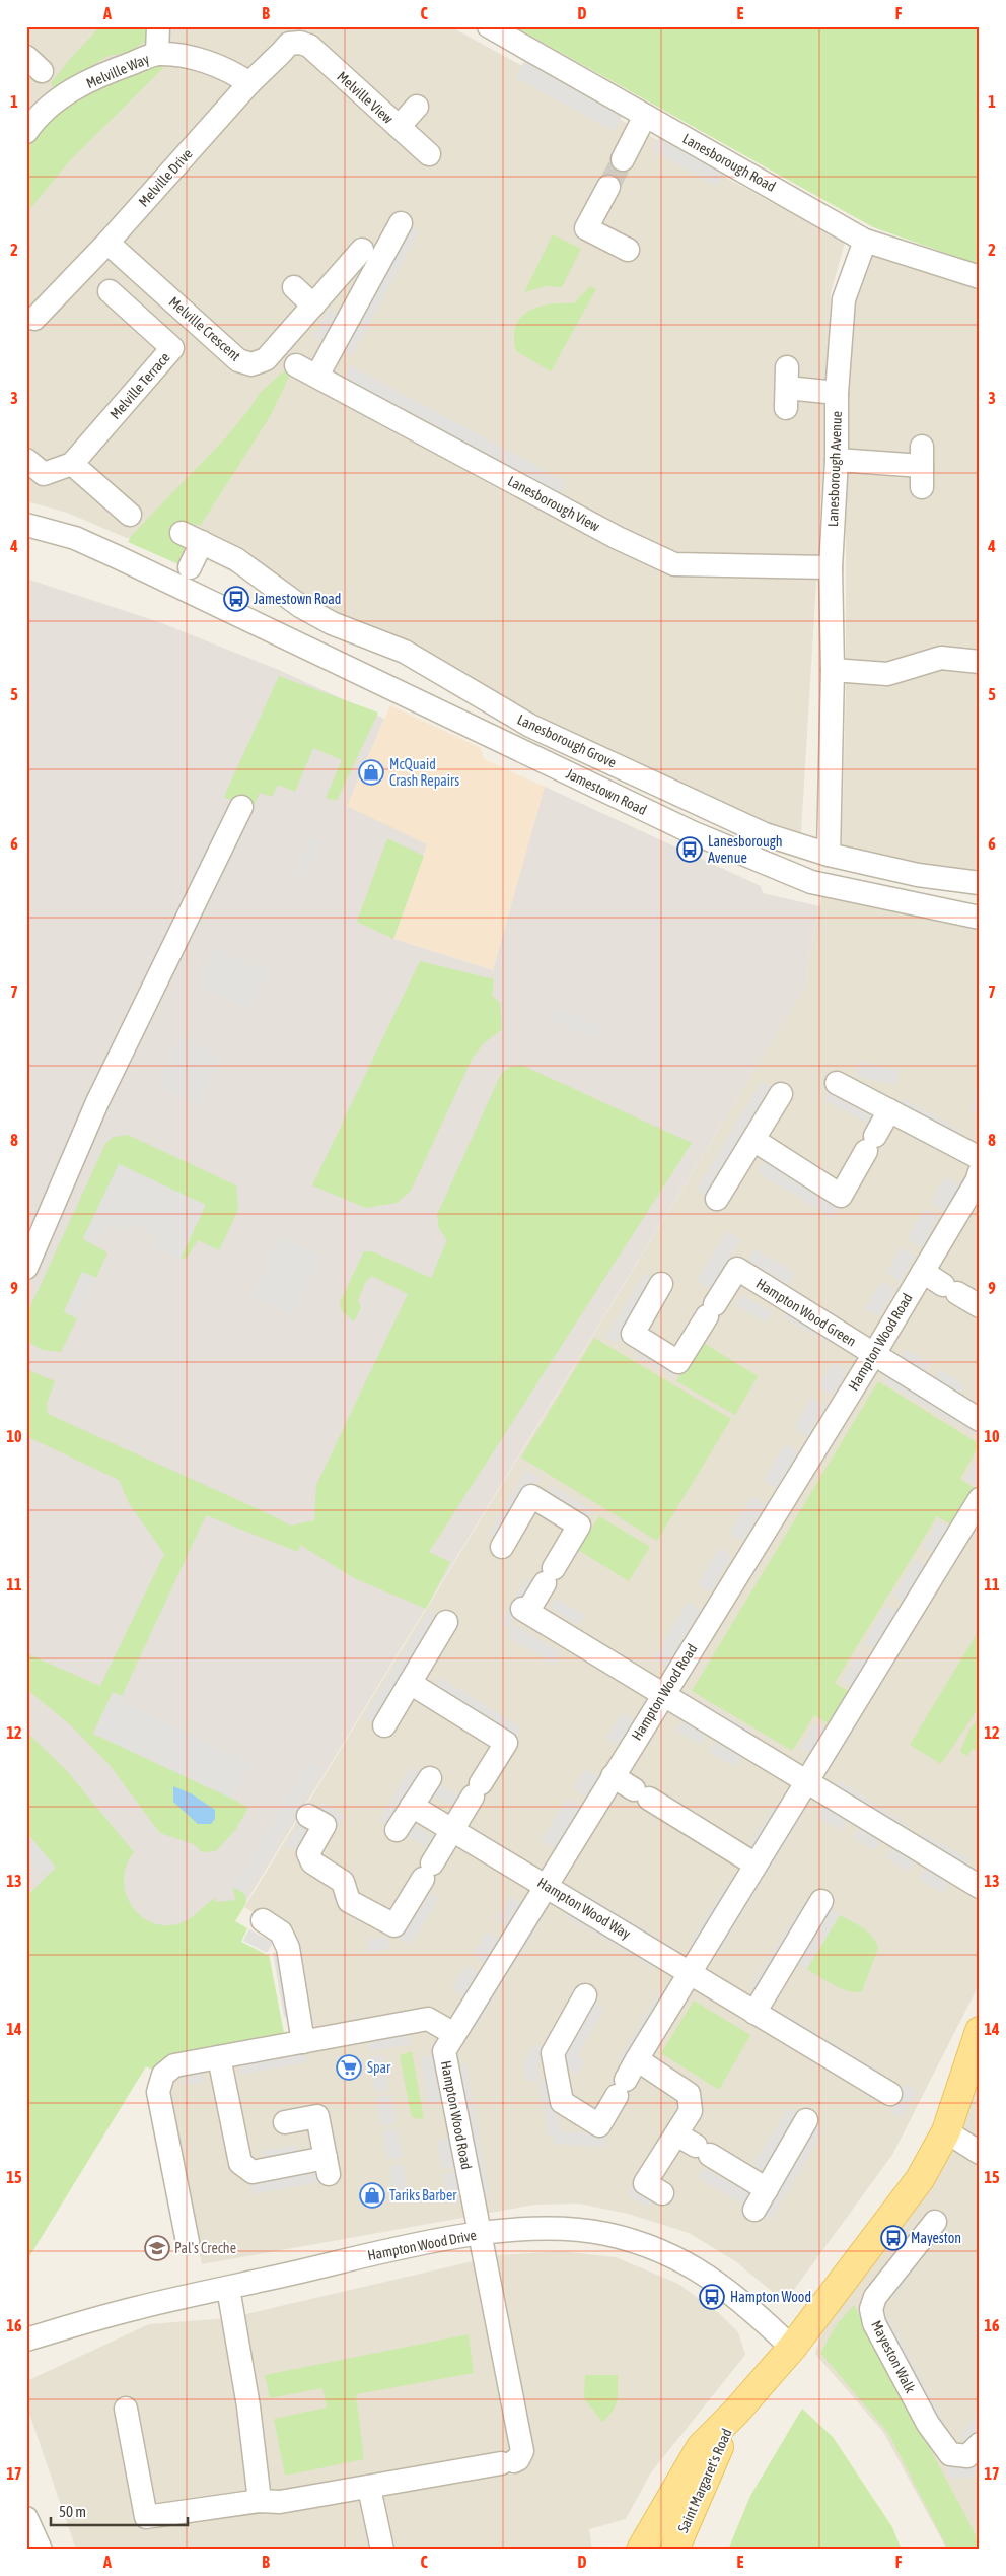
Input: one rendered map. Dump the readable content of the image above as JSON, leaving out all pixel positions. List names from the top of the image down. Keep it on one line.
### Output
{"streets":{"main road":["Saint Margaret's Road"],"street":["Melville Way","Melville View","Lanesborough Road","Melville Drive","Melville Crescent","Melville Terrace","Lanesborough Avenue","Lanesborough View","Lanesborough Grove","Jamestown Road","Hampton Wood Green","Hampton Wood Road","Hampton Wood Way","Hampton Wood Drive","Mayeston Walk"]},"crossings":[["Melville Way","Melville Drive"],["Melville View","Melville Drive"],["Lanesborough Road","Lanesborough Avenue"],["Melville Drive","Melville Crescent"],["Lanesborough Avenue","Lanesborough View"],["Lanesborough Avenue","Lanesborough Grove"],["Hampton Wood Green","Hampton Wood Road"],["Hampton Wood Road","Hampton Wood Way"],["Hampton Wood Road","Hampton Wood Drive"],["Hampton Wood Drive","Saint Margaret's Road"]],"places":{"bus stop":["Jamestown Road","Lanesborough Avenue","Mayeston","Hampton Wood"],"shop":["McQuaid Crash Repairs","Tariks Barber"],"supermarket":["Spar"],"school or university":["Pal's Creche"]},"scale_bar":"50 m","grid":{"columns":["A","B","C","D","E","F"],"rows":["1","2","3","4","5","6","7","8","9","10","11","12","13","14","15","16","17"]}}
